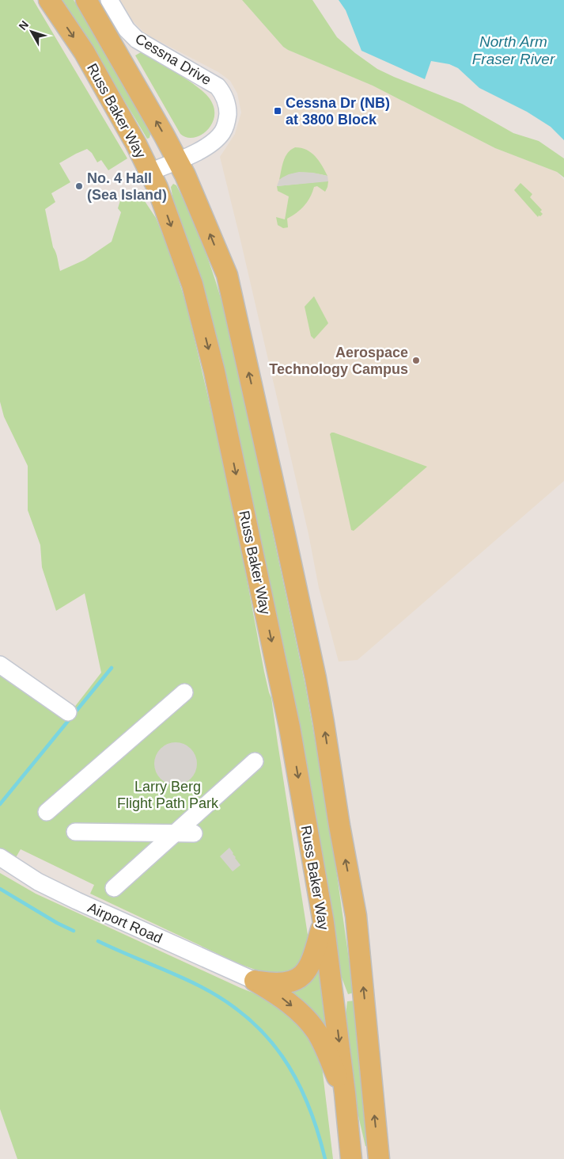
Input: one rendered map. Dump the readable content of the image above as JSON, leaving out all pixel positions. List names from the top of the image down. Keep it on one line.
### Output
{"streets":{"main road":["Russ Baker Way"],"street":["Cessna Drive","Airport Road"]},"crossings":[["Cessna Drive","Russ Baker Way"]],"water":["North Arm Fraser River"],"parks":["Larry Berg Flight Path Park"],"places":{"transit":["Cessna Dr (NB) at 3800 Block"],"other":["No. 4 Hall (Sea Island)","Aerospace Technology Campus"]},"north":"top left"}
